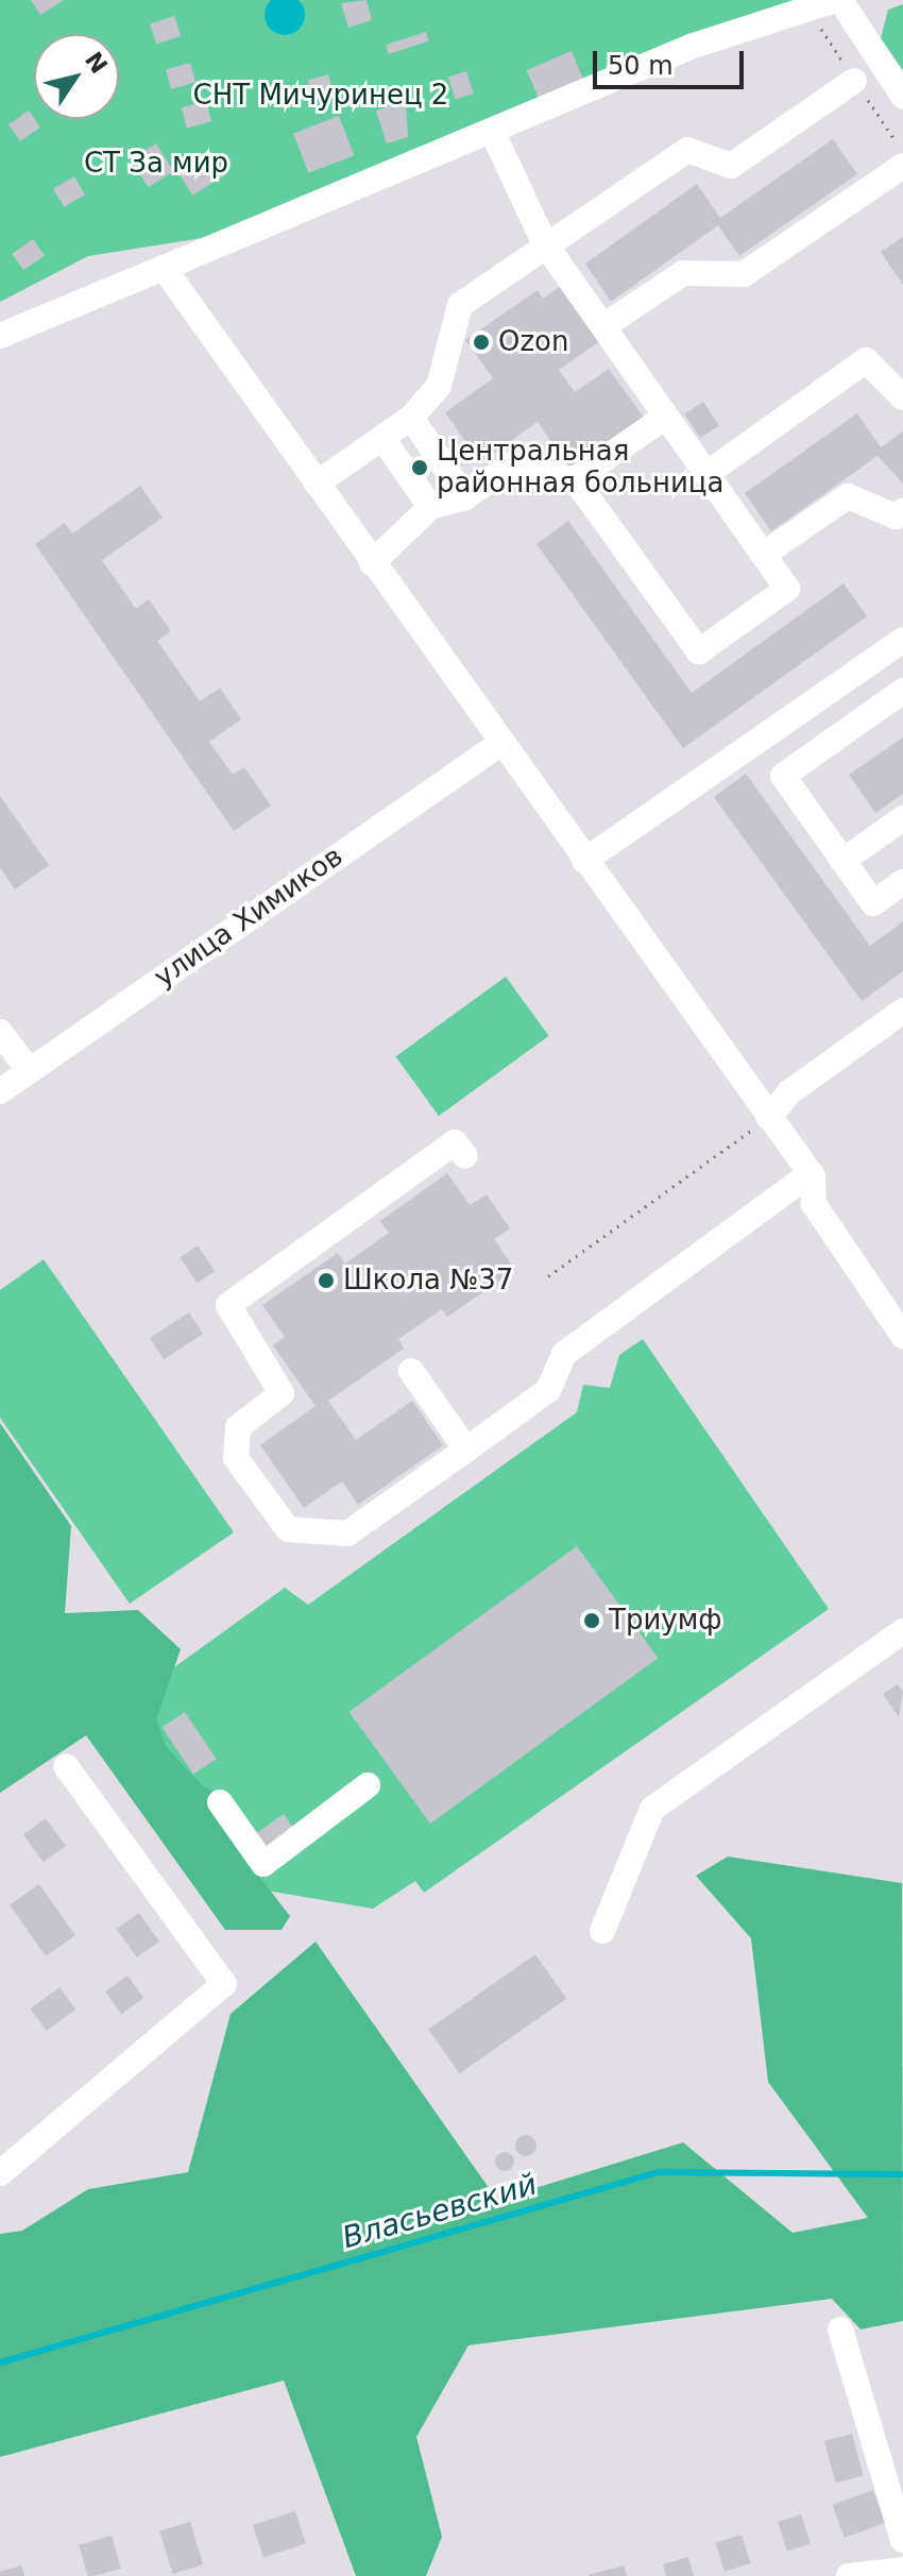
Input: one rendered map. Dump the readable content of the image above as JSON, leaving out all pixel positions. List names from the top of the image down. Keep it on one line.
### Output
{"streets":{"street":["улица Химиков"]},"water":["Власьевский"],"parks":["СНТ Мичуринец 2","СТ За мир"],"places":["Ozon","Центральная районная больница","Школа №37","Триумф"],"scale_bar":"50 m","north":"top right"}
